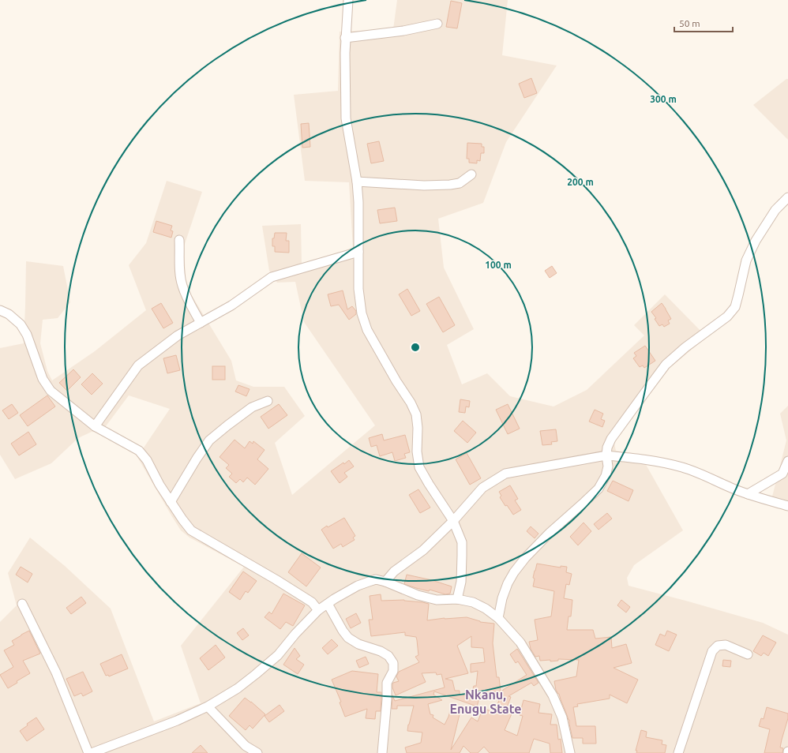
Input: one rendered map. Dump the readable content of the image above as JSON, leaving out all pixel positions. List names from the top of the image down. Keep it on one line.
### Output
{"districts":["Nkanu, Enugu State"],"scale_bar":"50 m","rings":["300 m","200 m","100 m"]}
